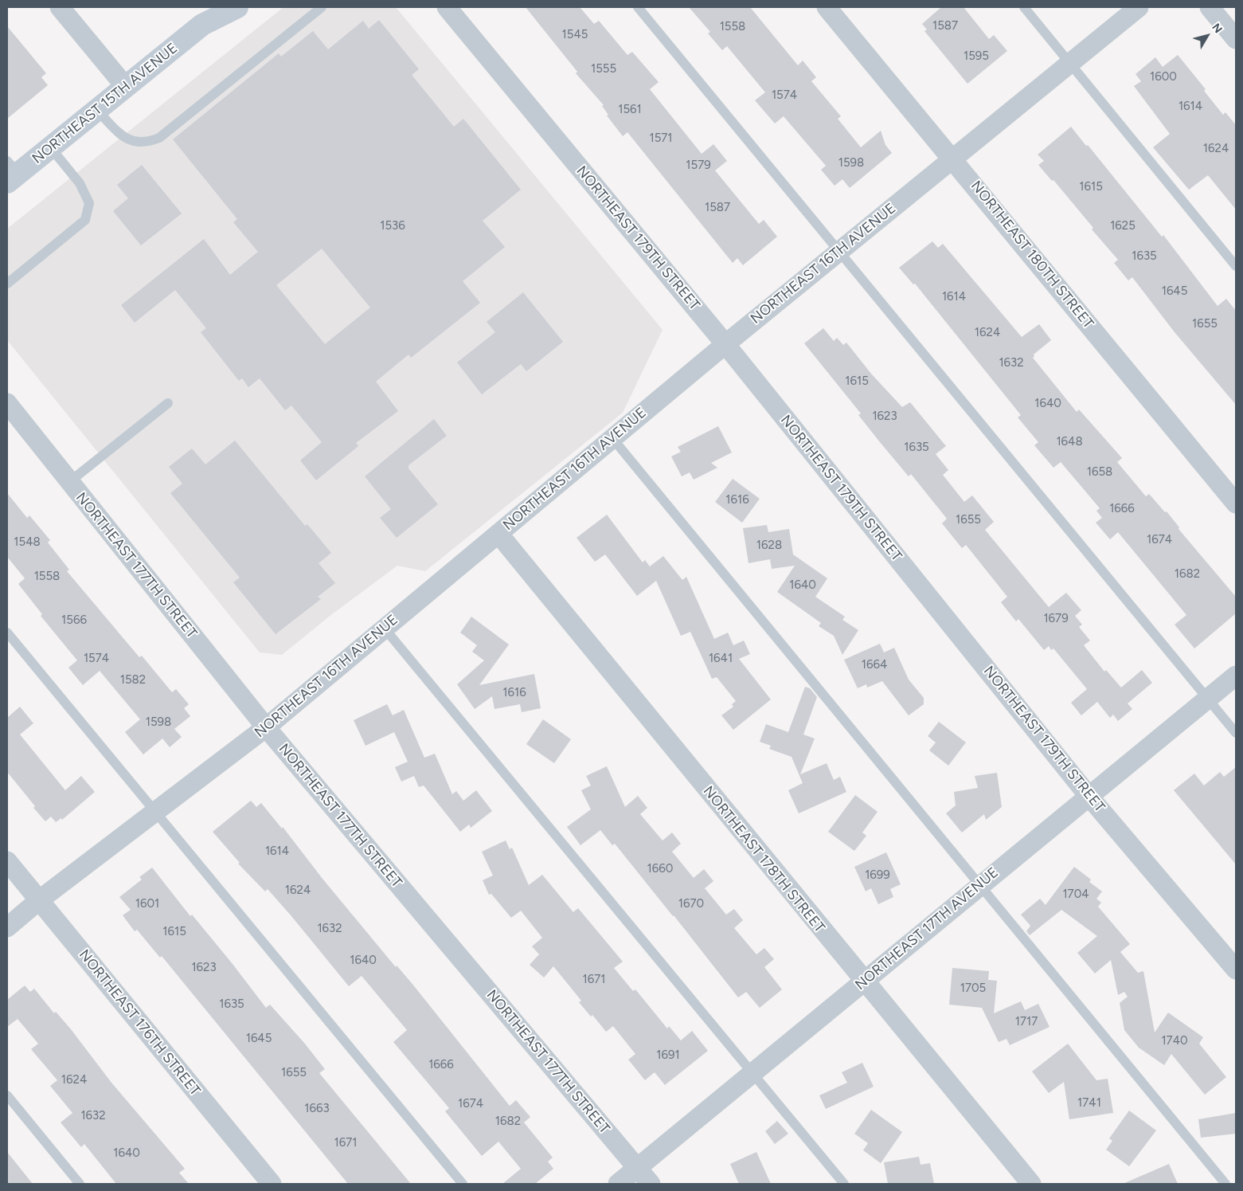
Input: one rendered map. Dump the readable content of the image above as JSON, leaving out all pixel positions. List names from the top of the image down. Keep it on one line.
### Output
{"streets":{"street":["NORTHEAST 15TH AVENUE","NORTHEAST 179TH STREET","NORTHEAST 180TH STREET","NORTHEAST 16TH AVENUE","NORTHEAST 177TH STREET","NORTHEAST 178TH STREET","NORTHEAST 17TH AVENUE","NORTHEAST 176TH STREET"]},"crossings":[["NORTHEAST 179TH STREET","NORTHEAST 16TH AVENUE"],["NORTHEAST 179TH STREET","NORTHEAST 17TH AVENUE"],["NORTHEAST 180TH STREET","NORTHEAST 16TH AVENUE"],["NORTHEAST 16TH AVENUE","NORTHEAST 177TH STREET"],["NORTHEAST 16TH AVENUE","NORTHEAST 178TH STREET"],["NORTHEAST 16TH AVENUE","NORTHEAST 176TH STREET"],["NORTHEAST 177TH STREET","NORTHEAST 17TH AVENUE"],["NORTHEAST 178TH STREET","NORTHEAST 17TH AVENUE"]],"house_numbers":["1587","1558","1545","1595","1555","1600","1574","1614","1561","1571","1624","1598","1579","1615","1587","1536","1625","1635","1645","1614","1655","1624","1632","1615","1640","1623","1648","1635","1658","1616","1666","1655","1674","1548","1628","1682","1558","1640","1679","1566","1574","1641","1664","1582","1616","1598","1614","1660","1699","1624","1704","1601","1670","1632","1615","1640","1623","1671","1705","1635","1717","1645","1740","1691","1666","1655","1624","1741","1674","1663","1632","1682","1671","1640"],"north":"top right"}
